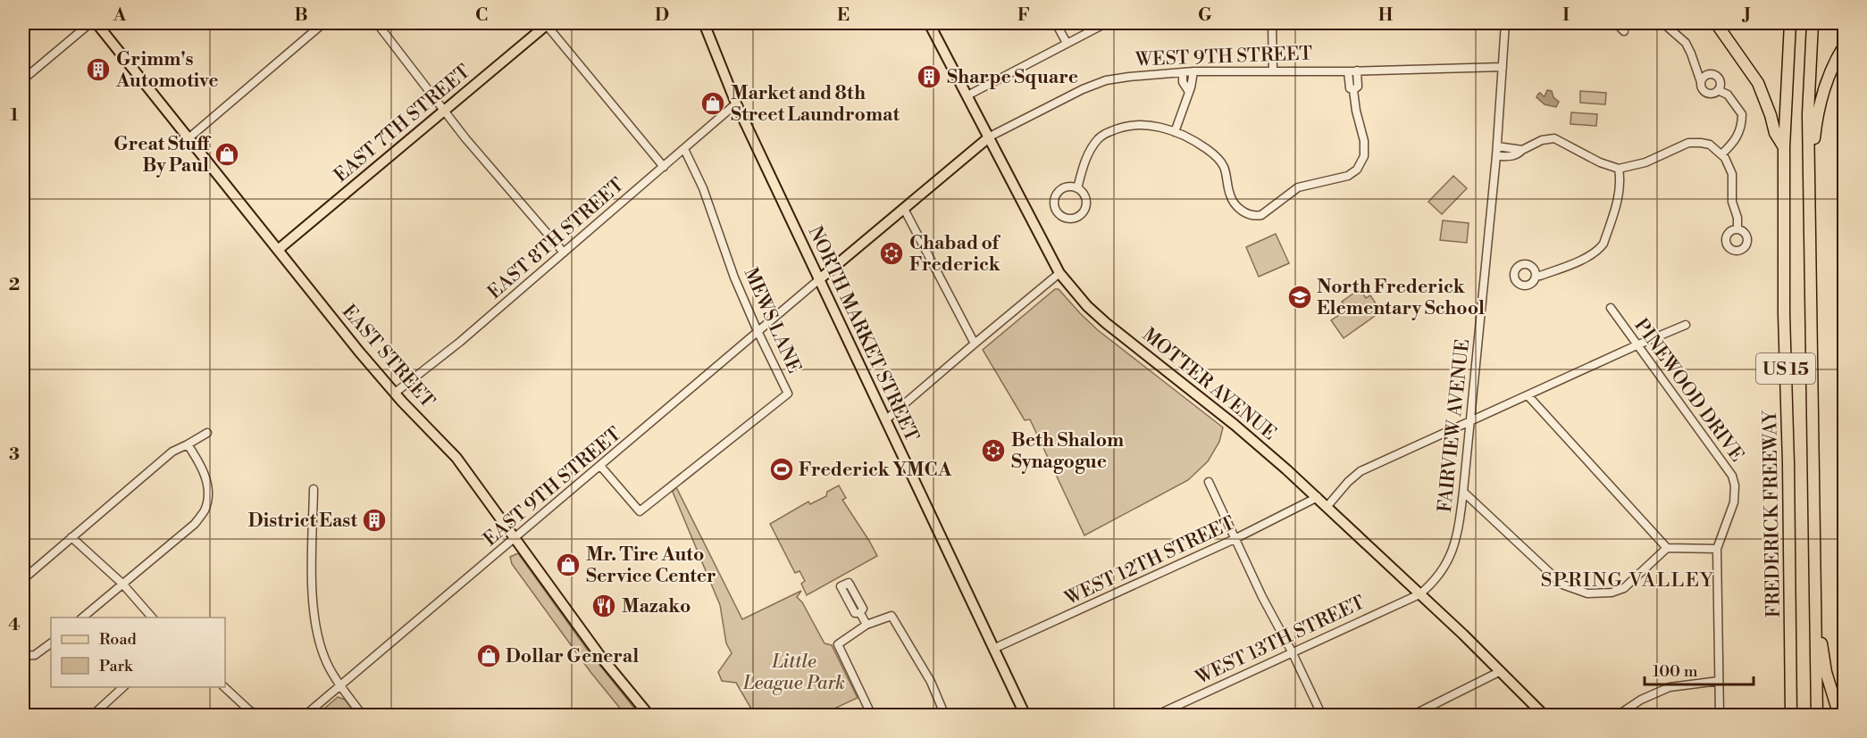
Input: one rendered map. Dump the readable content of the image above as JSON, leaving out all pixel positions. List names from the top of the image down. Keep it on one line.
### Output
{"streets":{"highway":["US 15","FREDERICK FREEWAY"],"main road":["WEST 9TH STREET","EAST 7TH STREET","NORTH MARKET STREET","EAST STREET","MOTTER AVENUE"],"street":["EAST 8TH STREET","MEWS LANE","PINEWOOD DRIVE","FAIRVIEW AVENUE","EAST 9TH STREET","WEST 12TH STREET","WEST 13TH STREET"]},"crossings":[["WEST 9TH STREET","NORTH MARKET STREET"],["WEST 9TH STREET","MOTTER AVENUE"],["WEST 9TH STREET","FAIRVIEW AVENUE"],["WEST 9TH STREET","EAST 9TH STREET"],["EAST 7TH STREET","EAST STREET"],["EAST 8TH STREET","MEWS LANE"],["EAST 8TH STREET","NORTH MARKET STREET"],["EAST 8TH STREET","EAST STREET"],["MEWS LANE","EAST 9TH STREET"],["NORTH MARKET STREET","EAST 9TH STREET"],["NORTH MARKET STREET","WEST 12TH STREET"],["EAST STREET","EAST 9TH STREET"],["MOTTER AVENUE","FAIRVIEW AVENUE"],["MOTTER AVENUE","WEST 12TH STREET"],["MOTTER AVENUE","WEST 13TH STREET"],["FAIRVIEW AVENUE","WEST 13TH STREET"]],"districts":["SPRING VALLEY"],"parks":["Little League Park"],"places":{"building":["Grimm's Automotive","Sharpe Square","District East"],"shop":["Market and 8th Street Laundromat","Great Stuff By Paul","Mr. Tire Auto Service Center","Dollar General"],"synagogue":["Chabad of Frederick","Beth Shalom Synagogue"],"school or university":["North Frederick Elementary School"],"sports":["Frederick YMCA"],"restaurant":["Mazako"]},"legend":["Road","Park"],"scale_bar":"100 m","grid":{"columns":["A","B","C","D","E","F","G","H","I","J"],"rows":["1","2","3","4"]}}
